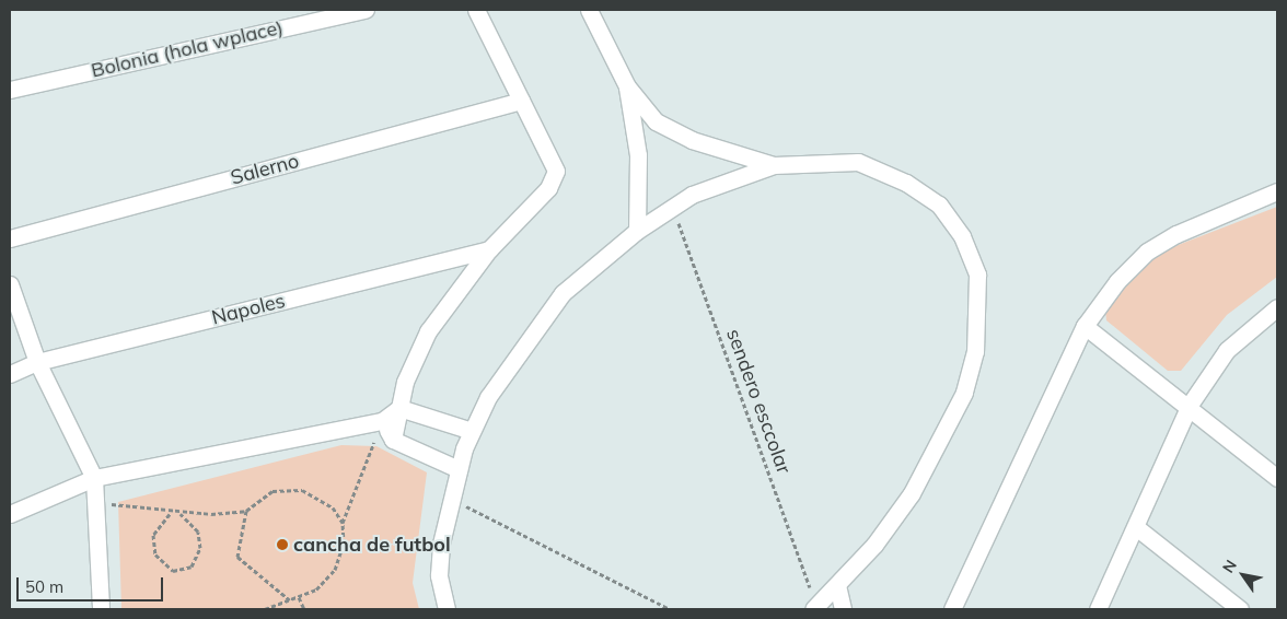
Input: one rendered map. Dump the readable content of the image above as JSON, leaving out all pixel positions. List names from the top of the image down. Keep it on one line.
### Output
{"streets":{"street":["Bolonia (hola wplace)","Salerno","Napoles"],"path":["sendero esccolar"]},"places":["cancha de futbol"],"scale_bar":"50 m","north":"top left"}
